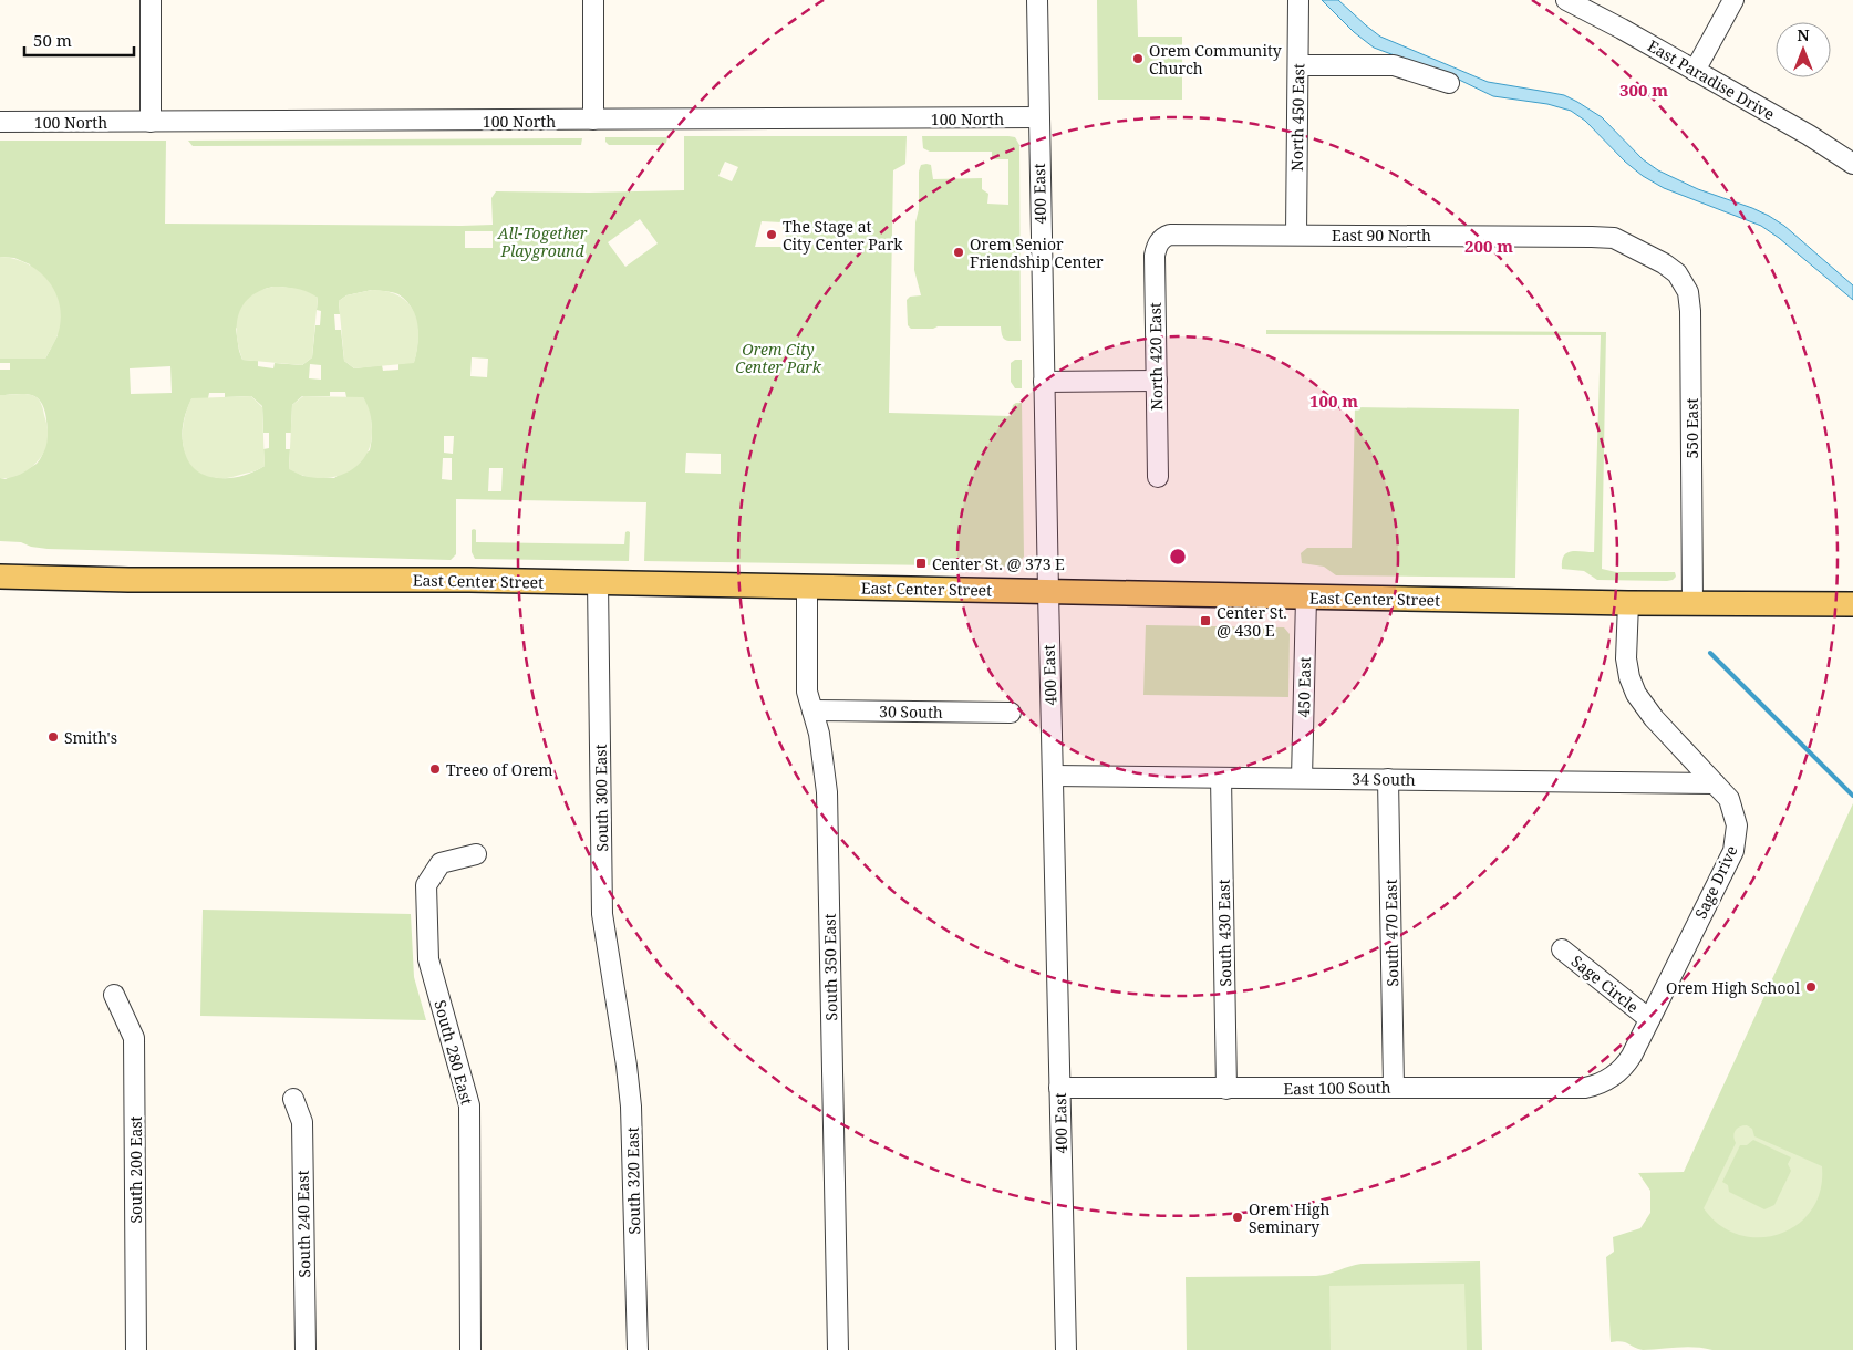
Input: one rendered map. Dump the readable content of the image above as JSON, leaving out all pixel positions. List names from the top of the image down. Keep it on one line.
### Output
{"streets":{"main road":["East Center Street"],"street":["East Paradise Drive","North 450 East","100 North","400 East","East 90 North","North 420 East","550 East","450 East","30 South","34 South","South 300 East","Sage Drive","South 430 East","South 470 East","South 350 East","Sage Circle","South 280 East","East 100 South","South 200 East","South 320 East","South 240 East"]},"crossings":[["North 450 East","East 90 North"],["100 North","400 East"],["400 East","East Center Street"],["400 East","34 South"],["400 East","East 100 South"],["East 90 North","North 420 East"],["East 90 North","550 East"],["550 East","East Center Street"],["East Center Street","450 East"],["East Center Street","South 300 East"],["East Center Street","Sage Drive"],["East Center Street","South 350 East"],["450 East","34 South"],["30 South","South 350 East"],["34 South","Sage Drive"],["34 South","South 430 East"],["34 South","South 470 East"],["South 300 East","South 320 East"],["Sage Drive","Sage Circle"],["Sage Drive","East 100 South"],["South 430 East","East 100 South"],["South 470 East","East 100 South"]],"parks":["All-Together Playground","Orem City Center Park"],"places":{"other":["Orem Community Church","The Stage at City Center Park","Orem Senior Friendship Center","Smith's","Treeo of Orem","Orem High School","Orem High Seminary"],"transit":["Center St. @ 373 E","Center St. @ 430 E"]},"scale_bar":"50 m","north":"top","rings":["300 m","200 m","100 m"]}
